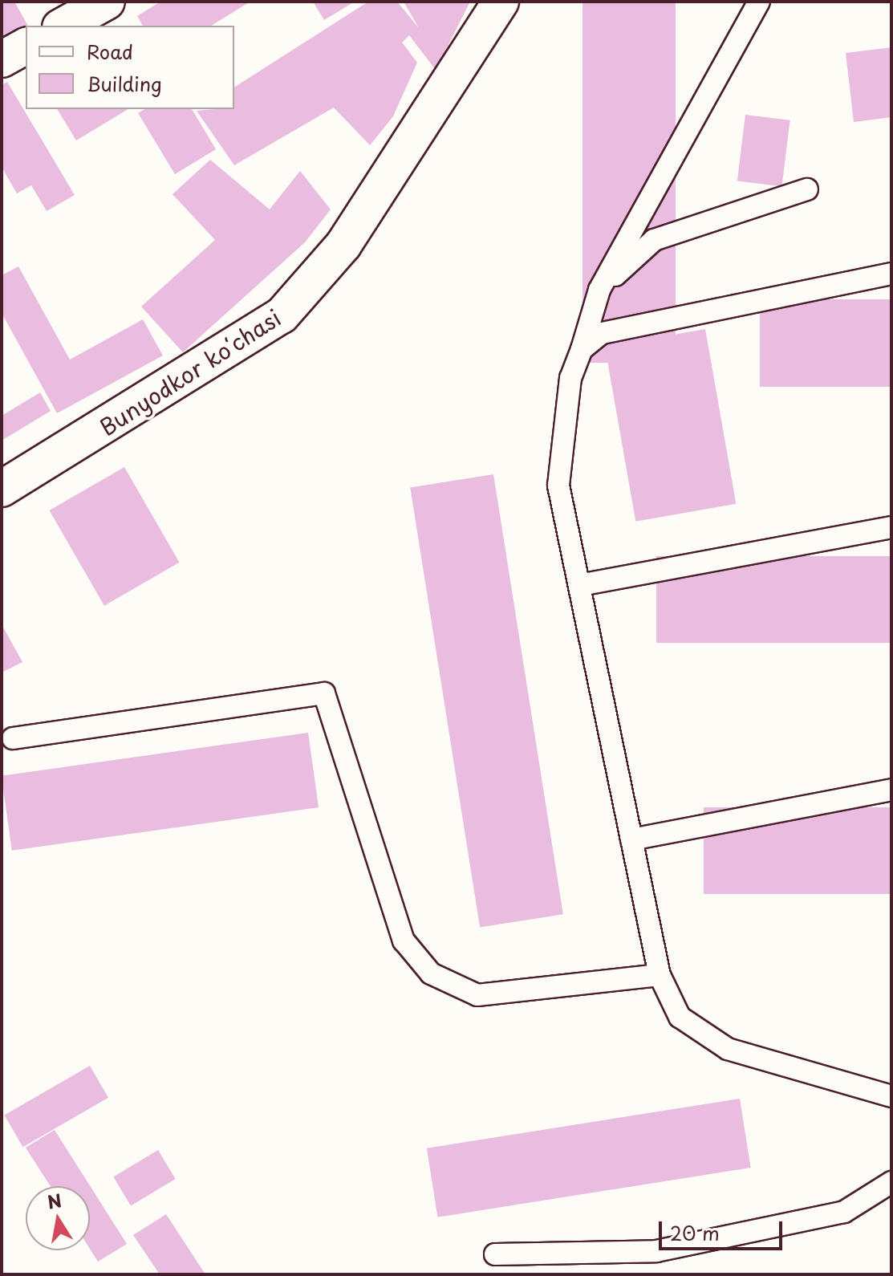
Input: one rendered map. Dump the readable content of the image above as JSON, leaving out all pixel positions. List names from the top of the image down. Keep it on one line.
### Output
{"streets":{"street":["Bunyodkor koʻchasi"]},"legend":["Road","Building"],"scale_bar":"20 m","north":"top"}
